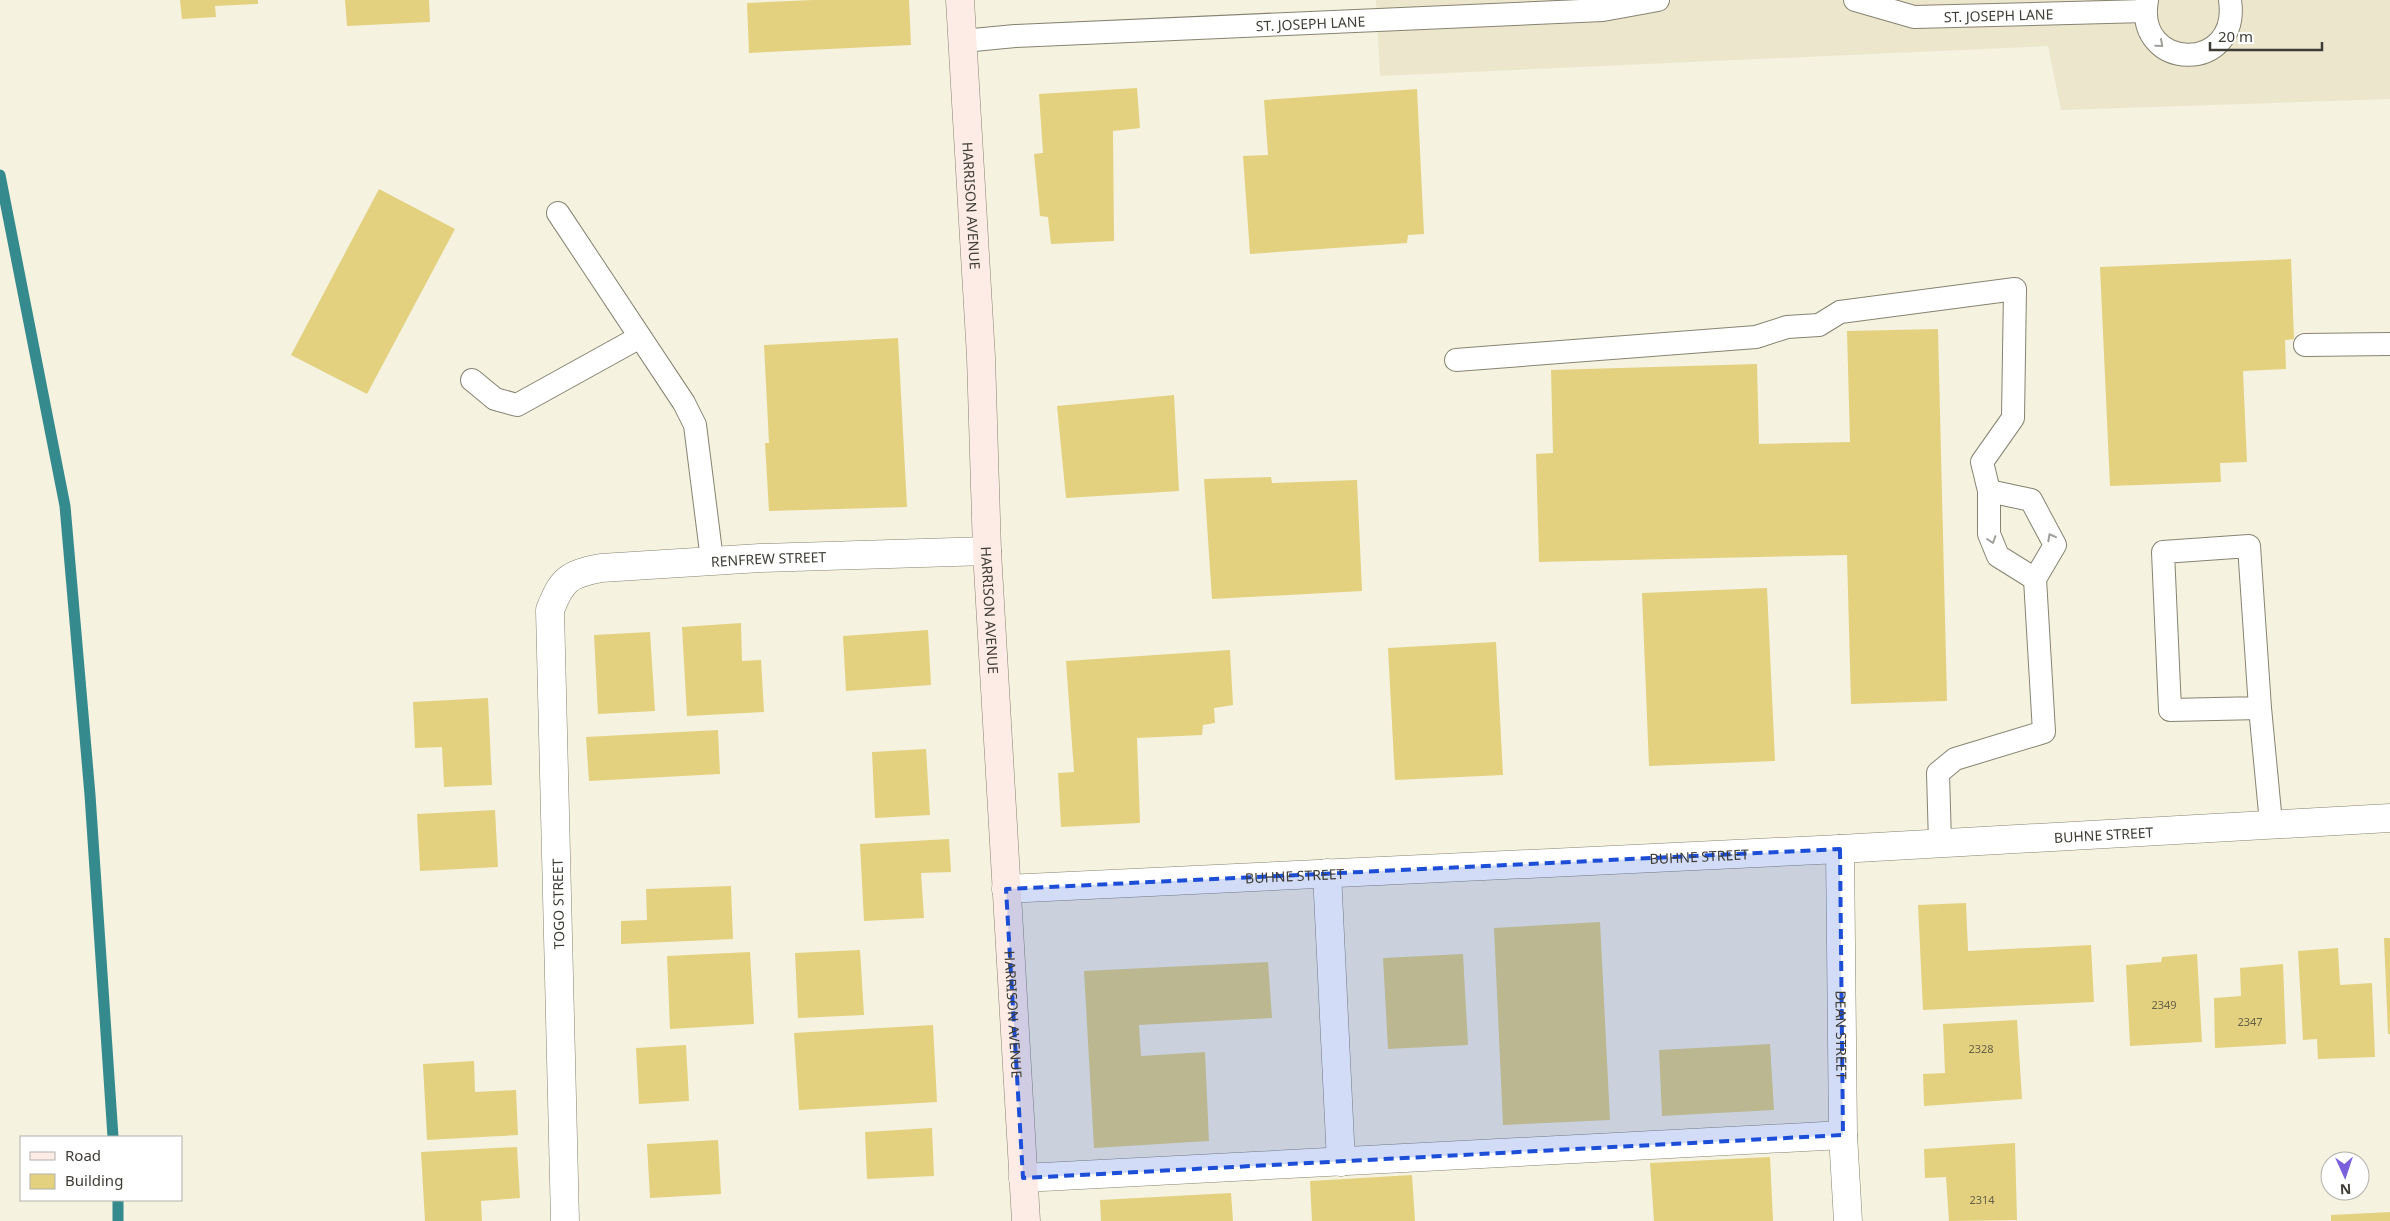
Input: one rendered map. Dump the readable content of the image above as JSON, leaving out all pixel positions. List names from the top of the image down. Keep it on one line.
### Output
{"streets":{"main road":["HARRISON AVENUE"],"street":["RENFREW STREET","BUHNE STREET","TOGO STREET","DEAN STREET"],"lane":["ST. JOSEPH LANE"]},"crossings":[["ST. JOSEPH LANE","HARRISON AVENUE"],["HARRISON AVENUE","RENFREW STREET"],["HARRISON AVENUE","BUHNE STREET"],["RENFREW STREET","TOGO STREET"],["BUHNE STREET","DEAN STREET"]],"house_numbers":["2349","2347","2328","2314"],"legend":["Road","Building"],"scale_bar":"20 m","north":"bottom"}
